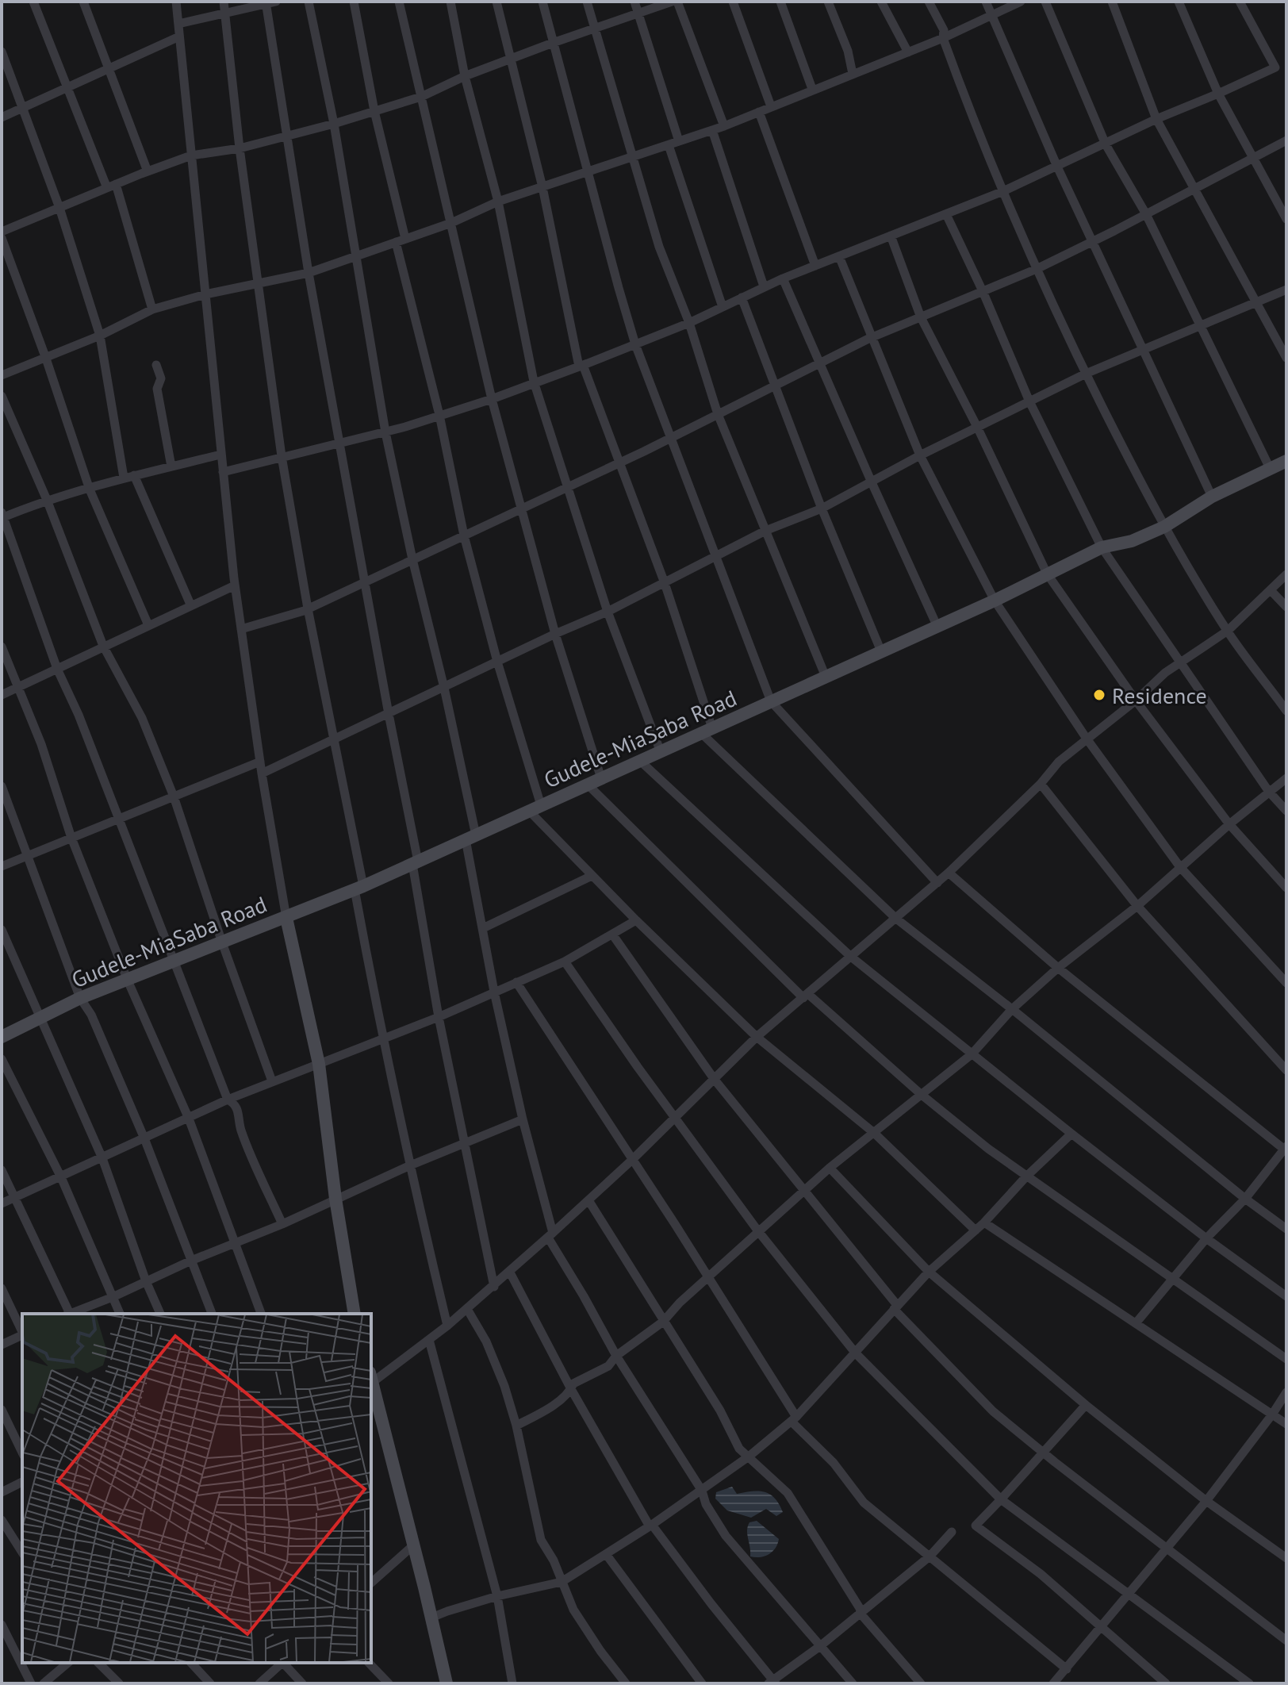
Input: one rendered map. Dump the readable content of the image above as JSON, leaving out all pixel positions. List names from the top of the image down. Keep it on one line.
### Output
{"streets":{"street":["Gudele-MiaSaba Road"]},"places":["Residence"]}
